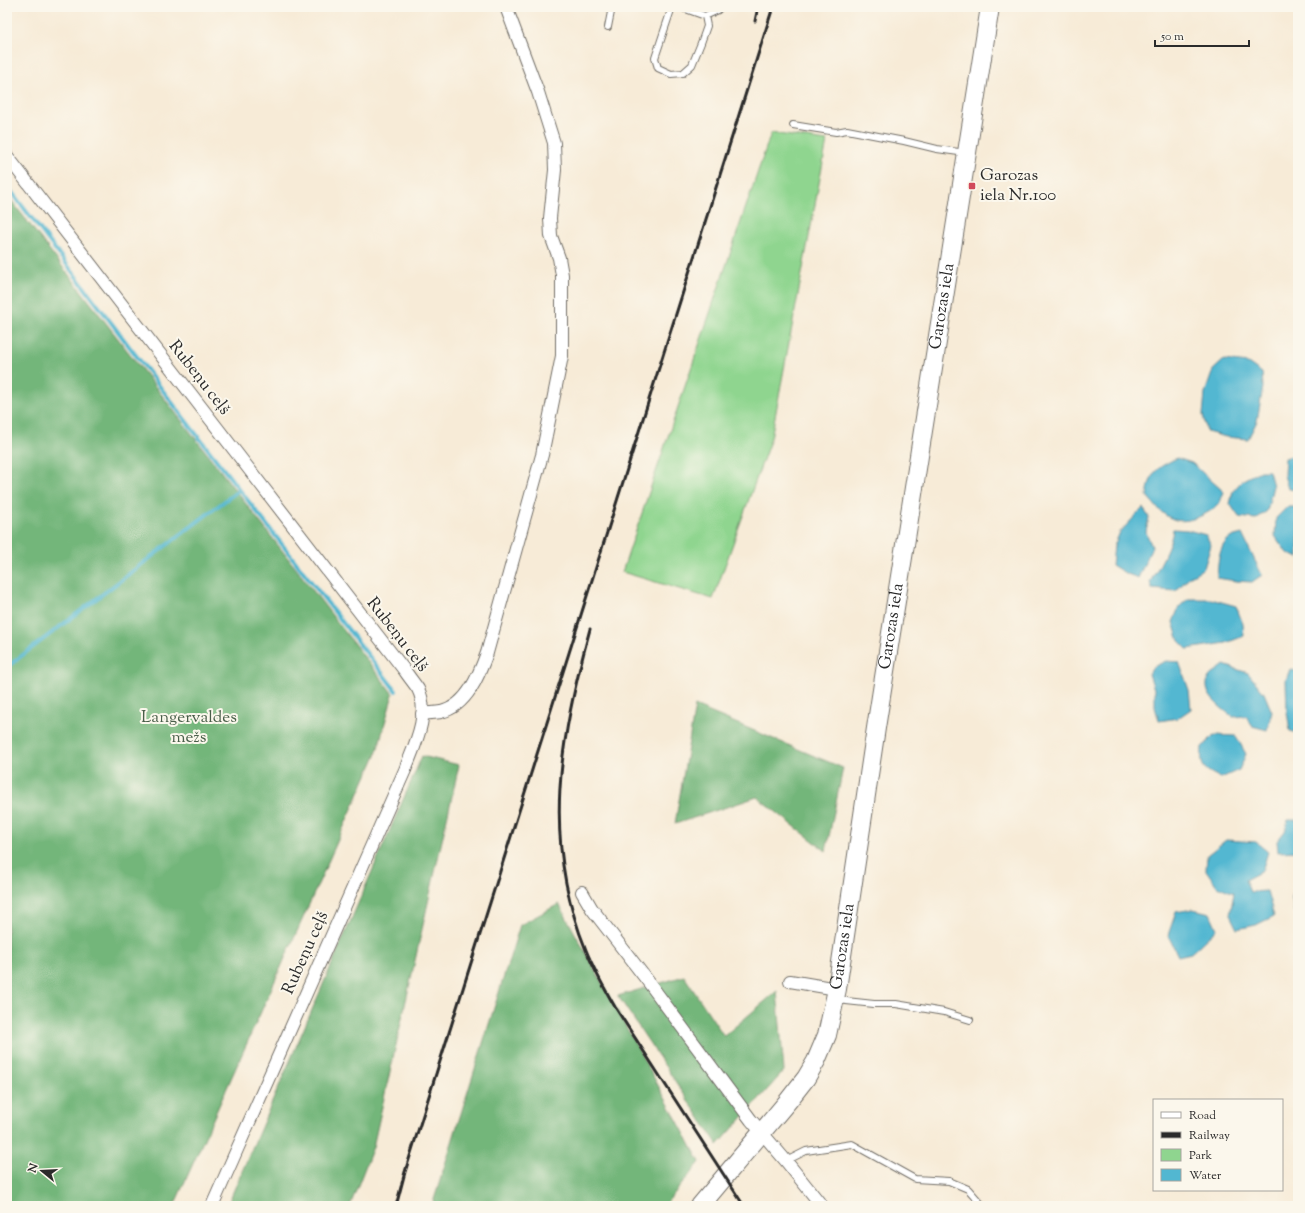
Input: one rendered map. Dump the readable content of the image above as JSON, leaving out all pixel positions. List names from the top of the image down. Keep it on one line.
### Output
{"streets":{"main road":["Garozas iela"],"street":["Rubeņu ceļš"]},"parks":["Langervaldes mežs"],"places":{"transit":["Garozas iela Nr.100"]},"legend":["Road","Railway","Park","Water"],"scale_bar":"50 m","north":"left"}
